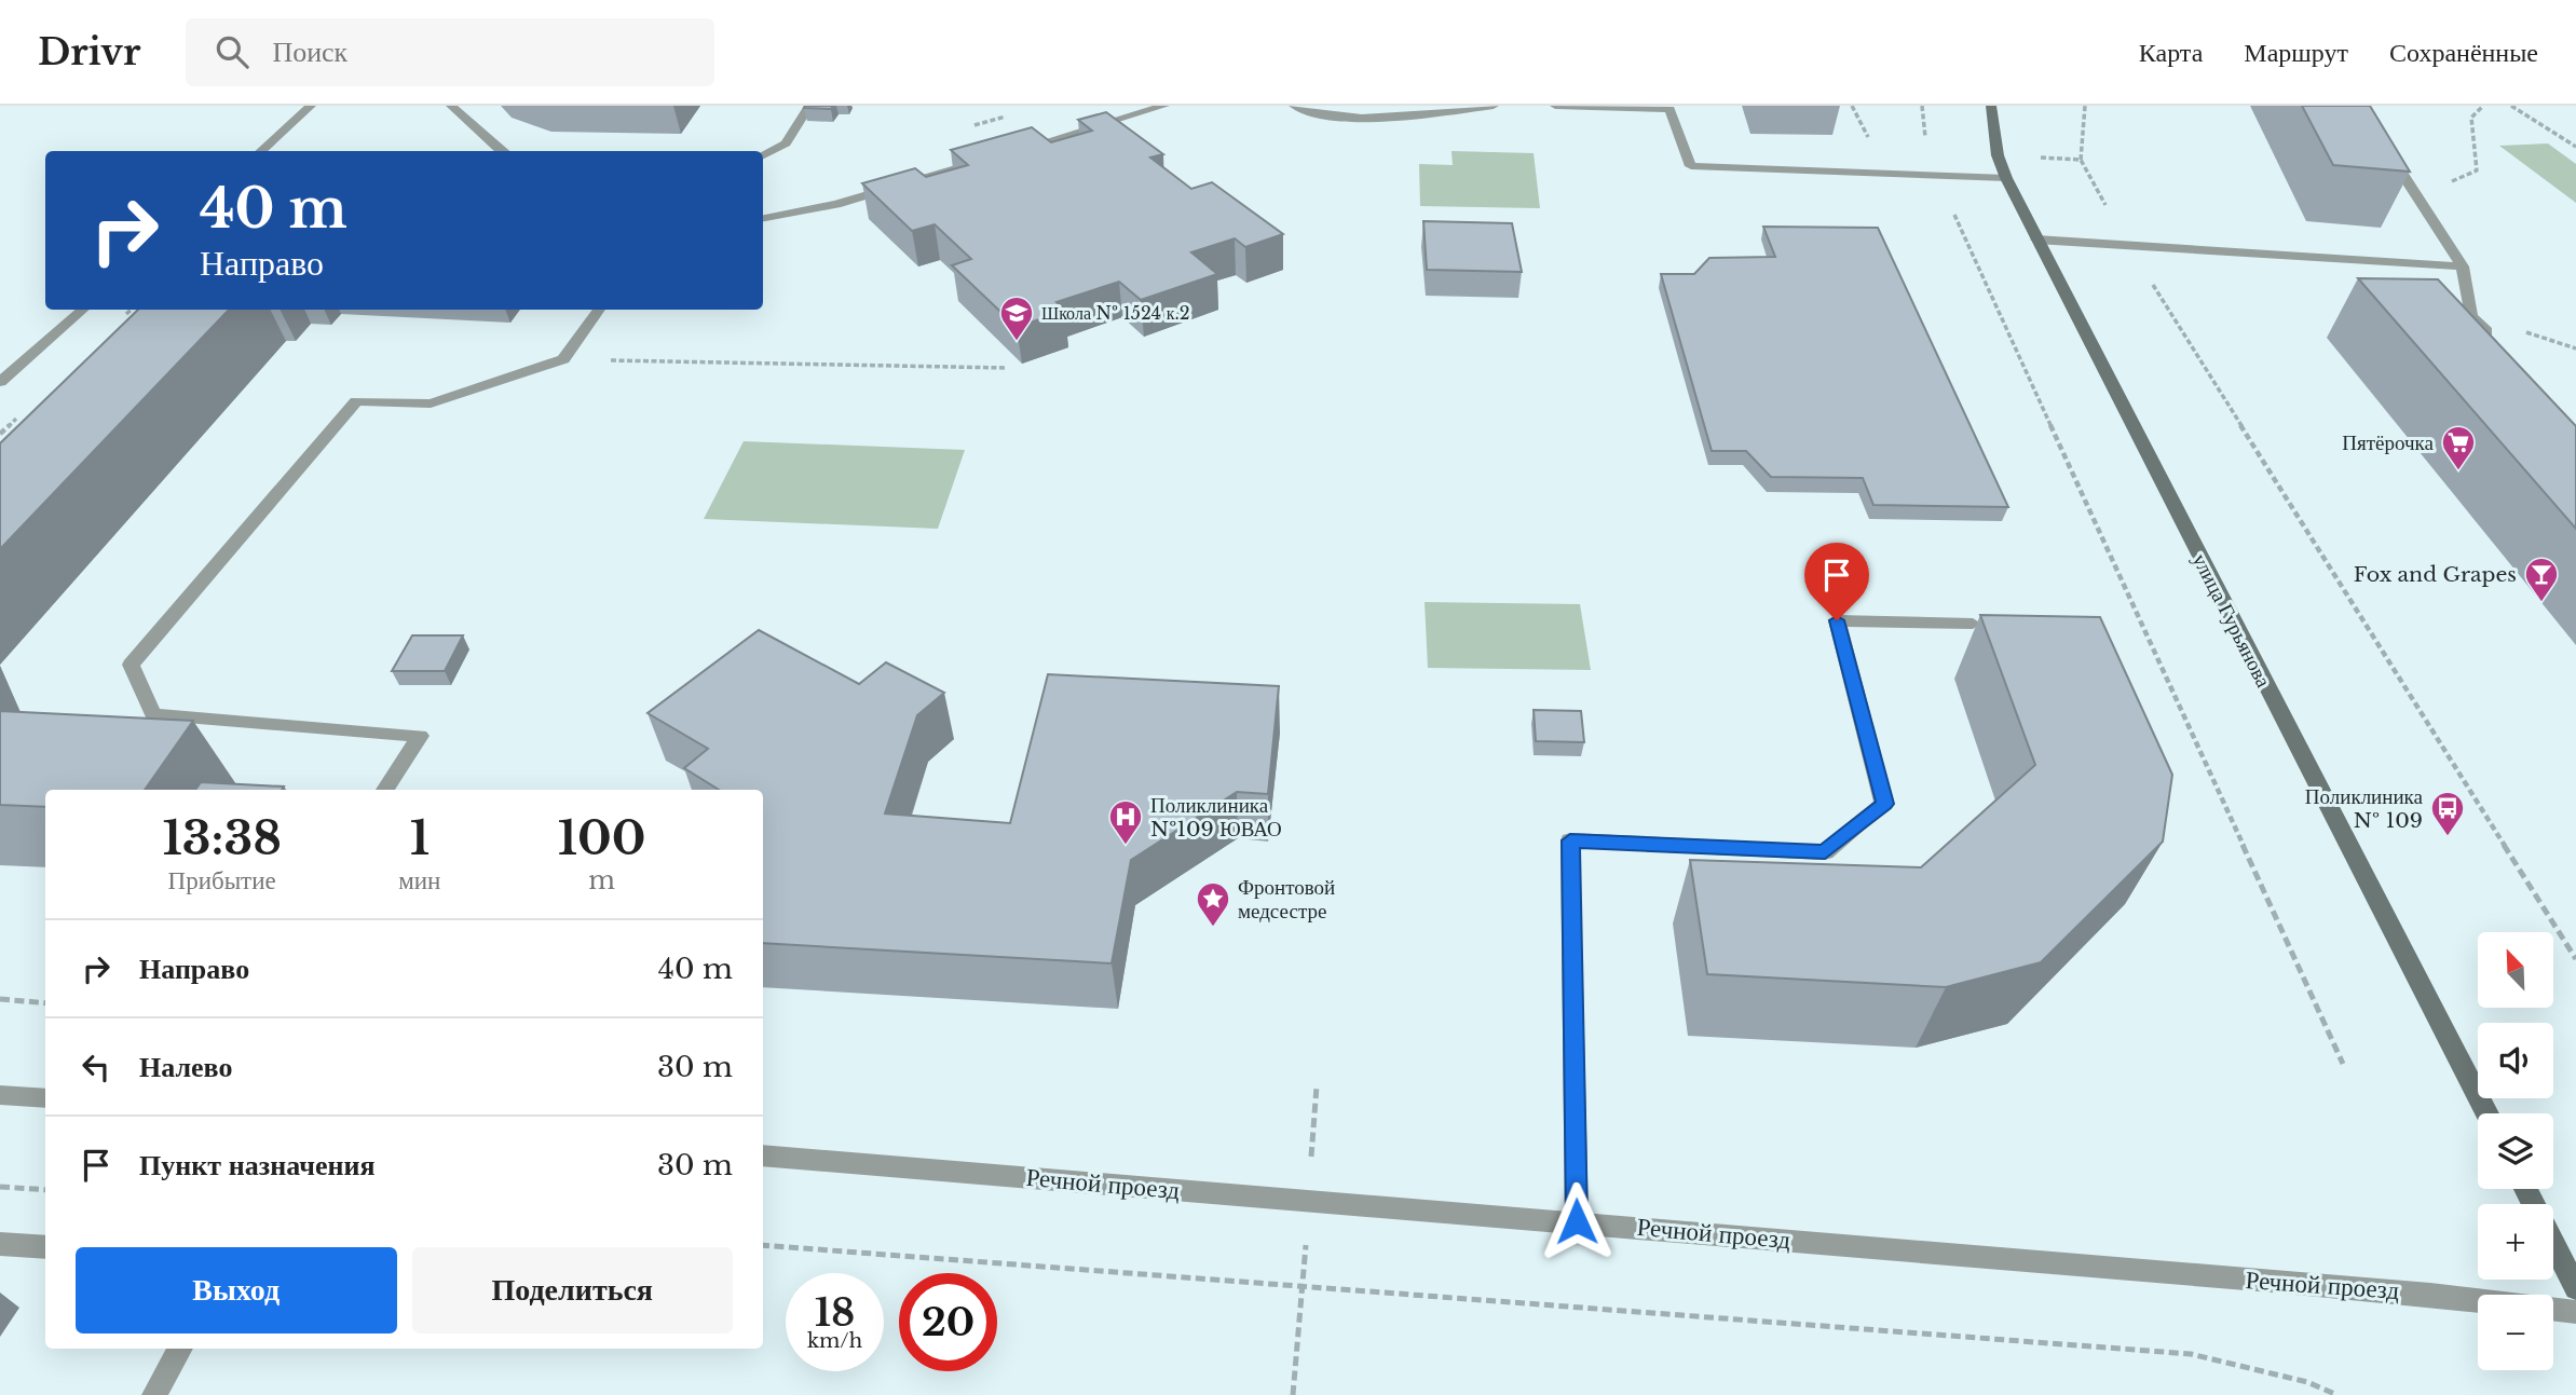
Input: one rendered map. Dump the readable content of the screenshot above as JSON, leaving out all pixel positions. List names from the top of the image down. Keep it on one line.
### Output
{"streets":{"main road":["улица Гурьянова"],"street":["Речной проезд"]},"places":{"school or university":["Школа № 1524 к.2"],"supermarket":["Пятёрочка"],"bar":["Fox and Grapes"],"bus stop":["Поликлиника № 109"],"hospital":["Поликлиника №109 ЮВАО"],"place":["Фронтовой медсестре"]},"north":"top left","page":{"header":"Drivr","search":"Поиск","nav":["Карта","Маршрут","Сохранённые"],"turn":["40 m","Направо"],"eta":["13:38","Прибытие","1","мин","100","m"],"list":[{"name":"Направо","value":"40 m"},{"name":"Налево","value":"30 m"},{"name":"Пункт назначения","value":"30 m"}],"map_buttons":["+","−"],"buttons":["Выход","Поделиться"],"speed":"18 km/h","limit":"20"}}
